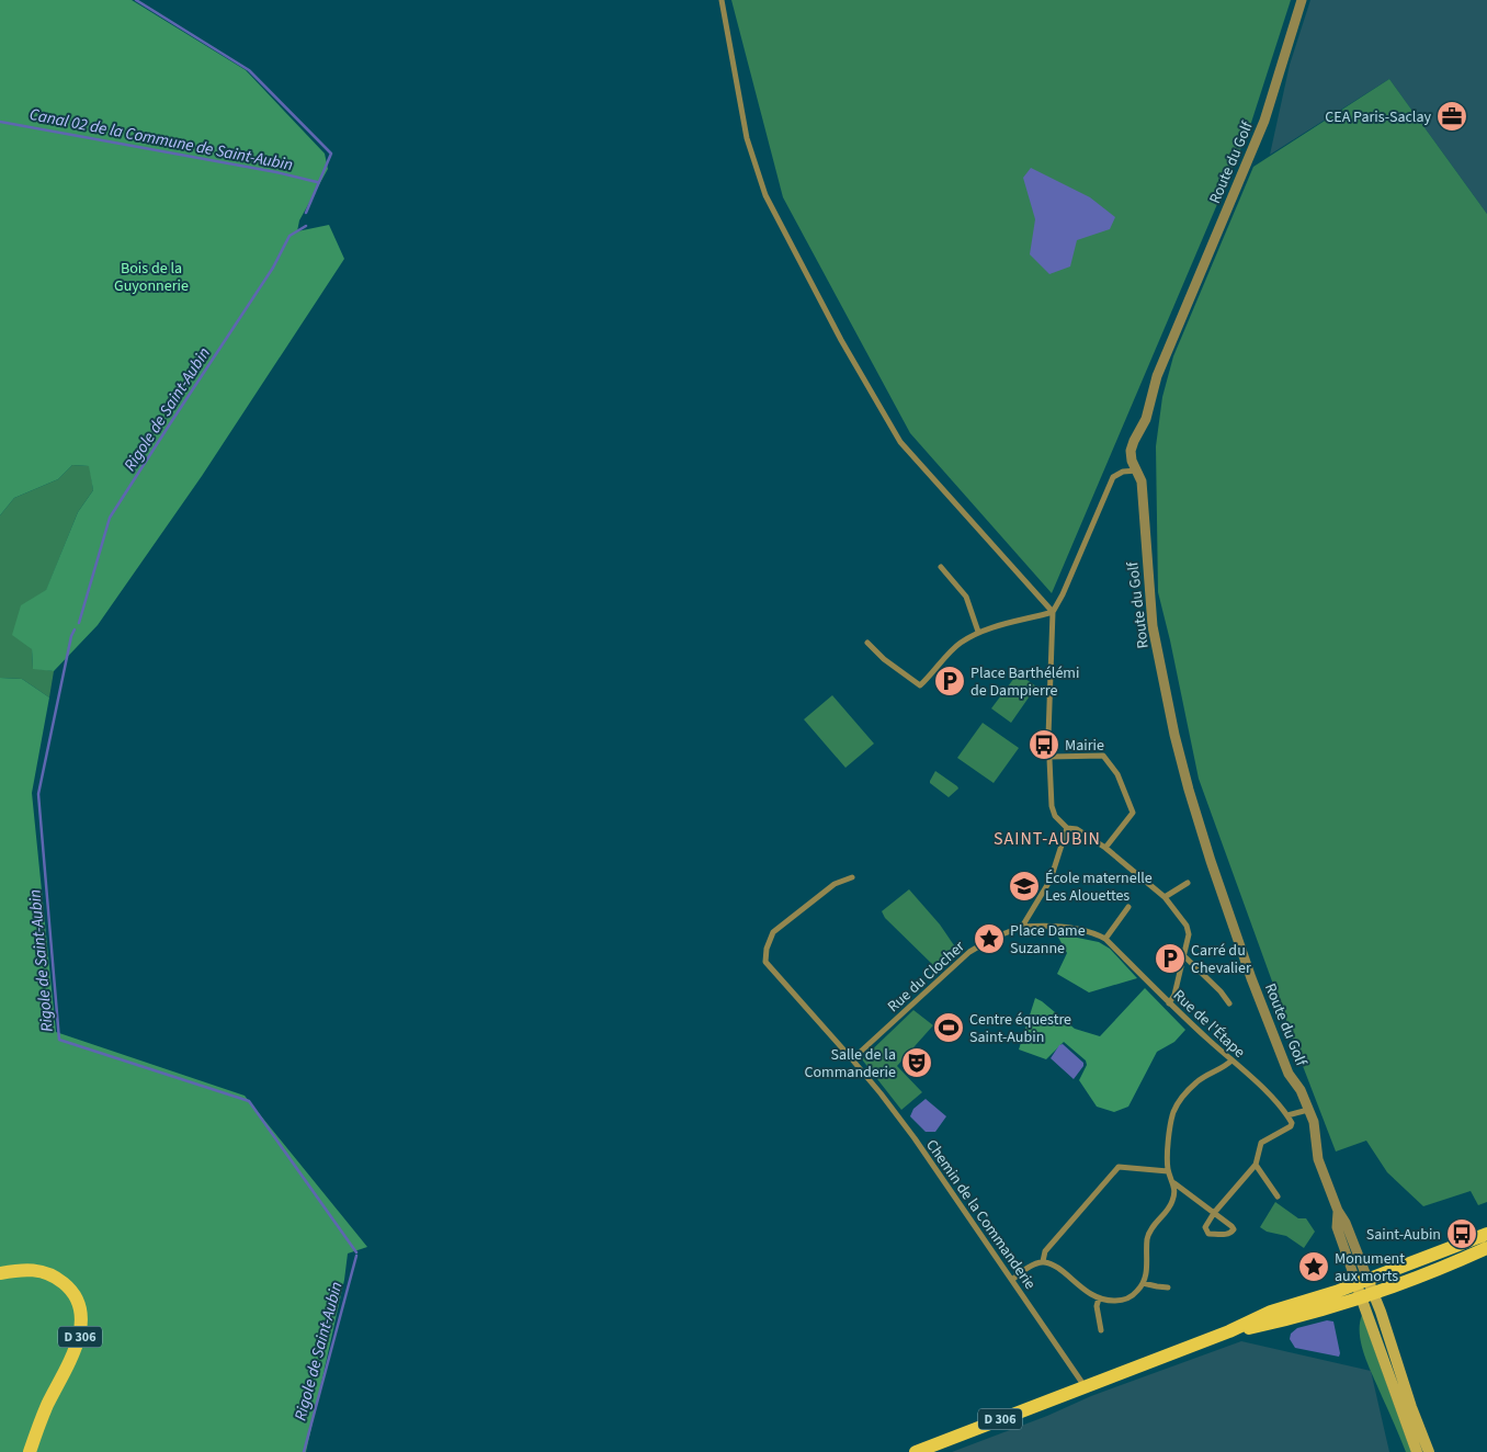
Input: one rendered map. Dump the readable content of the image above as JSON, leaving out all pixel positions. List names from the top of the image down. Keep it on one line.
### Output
{"streets":{"main road":["Route du Golf","D 306"],"street":["Rue du Clocher","Rue de l'Étape","Chemin de la Commanderie"]},"crossings":[["Route du Golf","D 306"],["Rue du Clocher","Rue de l'Étape"],["Rue du Clocher","Chemin de la Commanderie"],["Chemin de la Commanderie","D 306"]],"districts":["SAINT-AUBIN"],"water":["Canal 02 de la Commune de Saint-Aubin","Rigole de Saint-Aubin"],"parks":["Bois de la Guyonnerie"],"places":{"office":["CEA Paris-Saclay"],"parking":["Place Barthélémi de Dampierre","Carré du Chevalier"],"bus stop":["Mairie","Saint-Aubin"],"school or university":["École maternelle Les Alouettes"],"place":["Place Dame Suzanne","Monument aux morts"],"sports":["Centre équestre Saint-Aubin"],"theatre":["Salle de la Commanderie"]}}
